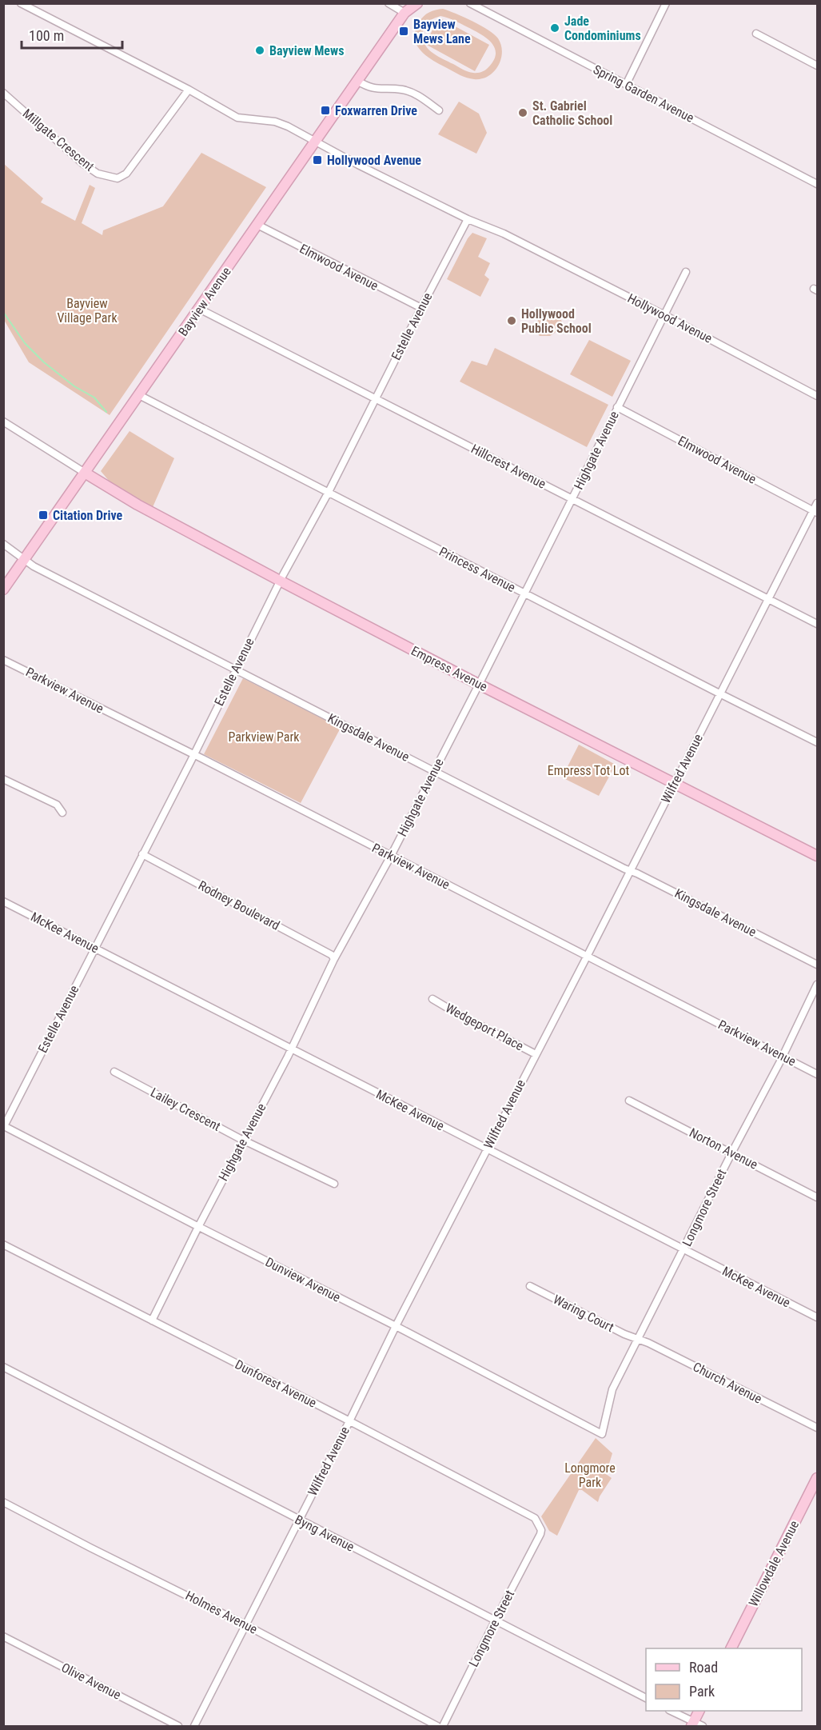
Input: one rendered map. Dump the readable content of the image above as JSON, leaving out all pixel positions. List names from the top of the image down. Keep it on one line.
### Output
{"streets":{"street":["Spring Garden Avenue","Millgate Crescent","Elmwood Avenue","Bayview Avenue","Hollywood Avenue","Estelle Avenue","Highgate Avenue","Hillcrest Avenue","Princess Avenue","Empress Avenue","Parkview Avenue","Kingsdale Avenue","Wilfred Avenue","Rodney Boulevard","McKee Avenue","Wedgeport Place","Lailey Crescent","Norton Avenue","Longmore Street","Dunview Avenue","Waring Court","Church Avenue","Dunforest Avenue","Byng Avenue","Willowdale Avenue","Holmes Avenue","Olive Avenue"]},"crossings":[["Elmwood Avenue","Bayview Avenue"],["Elmwood Avenue","Estelle Avenue"],["Elmwood Avenue","Highgate Avenue"],["Elmwood Avenue","Wilfred Avenue"],["Bayview Avenue","Hollywood Avenue"],["Bayview Avenue","Hillcrest Avenue"],["Bayview Avenue","Princess Avenue"],["Bayview Avenue","Empress Avenue"],["Bayview Avenue","Kingsdale Avenue"],["Hollywood Avenue","Estelle Avenue"],["Hollywood Avenue","Highgate Avenue"],["Estelle Avenue","Hillcrest Avenue"],["Estelle Avenue","Princess Avenue"],["Estelle Avenue","Empress Avenue"],["Estelle Avenue","Parkview Avenue"],["Estelle Avenue","Kingsdale Avenue"],["Estelle Avenue","Rodney Boulevard"],["Estelle Avenue","McKee Avenue"],["Estelle Avenue","Dunview Avenue"],["Highgate Avenue","Hillcrest Avenue"],["Highgate Avenue","Princess Avenue"],["Highgate Avenue","Empress Avenue"],["Highgate Avenue","Parkview Avenue"],["Highgate Avenue","Kingsdale Avenue"],["Highgate Avenue","Rodney Boulevard"],["Highgate Avenue","McKee Avenue"],["Highgate Avenue","Lailey Crescent"],["Highgate Avenue","Dunview Avenue"],["Highgate Avenue","Dunforest Avenue"],["Hillcrest Avenue","Wilfred Avenue"],["Princess Avenue","Wilfred Avenue"],["Empress Avenue","Wilfred Avenue"],["Parkview Avenue","Wilfred Avenue"],["Parkview Avenue","Longmore Street"],["Kingsdale Avenue","Wilfred Avenue"],["Wilfred Avenue","McKee Avenue"],["Wilfred Avenue","Wedgeport Place"],["Wilfred Avenue","Dunview Avenue"],["Wilfred Avenue","Dunforest Avenue"],["Wilfred Avenue","Byng Avenue"],["Wilfred Avenue","Holmes Avenue"],["McKee Avenue","Longmore Street"],["Norton Avenue","Longmore Street"],["Longmore Street","Dunview Avenue"],["Longmore Street","Waring Court"],["Longmore Street","Church Avenue"],["Longmore Street","Dunforest Avenue"],["Longmore Street","Byng Avenue"],["Waring Court","Church Avenue"]],"parks":["Bayview Village Park","Parkview Park","Empress Tot Lot","Longmore Park"],"places":{"other":["Jade Condominiums","Bayview Mews","St. Gabriel Catholic School","Hollywood Public School"],"transit":["Bayview Mews Lane","Foxwarren Drive","Hollywood Avenue","Citation Drive"]},"legend":["Road","Park"],"scale_bar":"100 m"}
